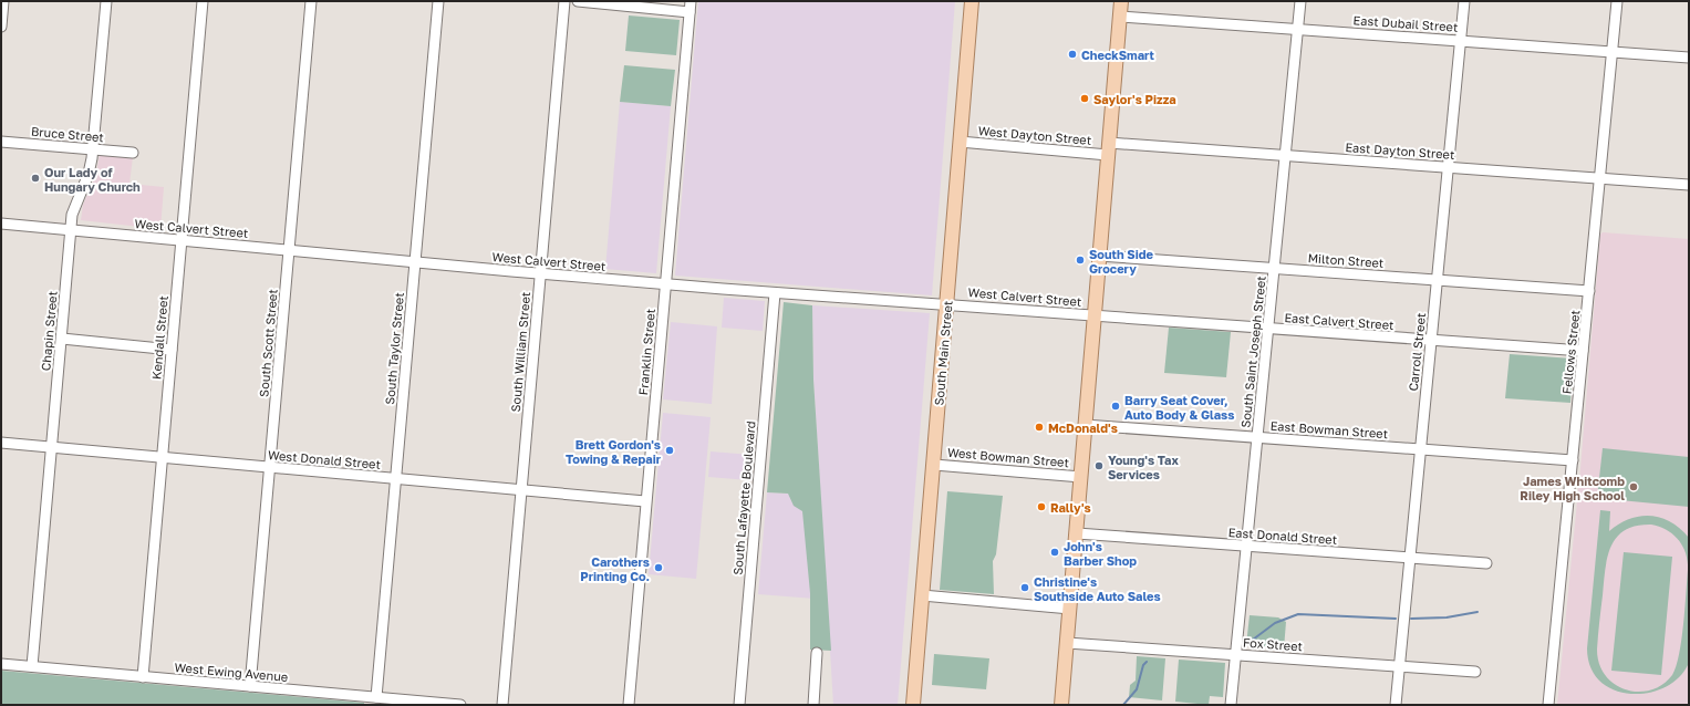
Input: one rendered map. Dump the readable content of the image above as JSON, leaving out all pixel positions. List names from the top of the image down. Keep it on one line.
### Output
{"streets":{"main road":["South Main Street"],"street":["East Dubail Street","Bruce Street","West Dayton Street","East Dayton Street","West Calvert Street","Milton Street","East Calvert Street","Chapin Street","Kendall Street","South Scott Street","South Taylor Street","South William Street","Franklin Street","South Saint Joseph Street","Carroll Street","Fellows Street","East Bowman Street","West Bowman Street","West Donald Street","South Lafayette Boulevard","East Donald Street","Fox Street","West Ewing Avenue"]},"crossings":[["East Dubail Street","South Saint Joseph Street"],["East Dubail Street","Carroll Street"],["East Dubail Street","Fellows Street"],["Bruce Street","Chapin Street"],["West Dayton Street","East Dayton Street"],["West Dayton Street","South Main Street"],["East Dayton Street","South Saint Joseph Street"],["East Dayton Street","Carroll Street"],["East Dayton Street","Fellows Street"],["West Calvert Street","East Calvert Street"],["West Calvert Street","Chapin Street"],["West Calvert Street","Kendall Street"],["West Calvert Street","South Scott Street"],["West Calvert Street","South Taylor Street"],["West Calvert Street","South William Street"],["West Calvert Street","Franklin Street"],["West Calvert Street","South Main Street"],["West Calvert Street","South Lafayette Boulevard"],["Milton Street","South Saint Joseph Street"],["Milton Street","Carroll Street"],["Milton Street","Fellows Street"],["East Calvert Street","South Saint Joseph Street"],["East Calvert Street","Carroll Street"],["East Calvert Street","Fellows Street"],["Chapin Street","West Donald Street"],["Chapin Street","West Ewing Avenue"],["Kendall Street","West Donald Street"],["Kendall Street","West Ewing Avenue"],["South Scott Street","West Donald Street"],["South Scott Street","West Ewing Avenue"],["South Taylor Street","West Donald Street"],["South Taylor Street","West Ewing Avenue"],["South William Street","West Donald Street"],["Franklin Street","West Donald Street"],["South Saint Joseph Street","East Bowman Street"],["South Saint Joseph Street","East Donald Street"],["South Saint Joseph Street","Fox Street"],["Carroll Street","East Bowman Street"],["Carroll Street","East Donald Street"],["Carroll Street","Fox Street"],["Fellows Street","East Bowman Street"],["South Main Street","West Bowman Street"]],"places":["CheckSmart","Saylor's Pizza","Our Lady of Hungary Church","South Side Grocery","Barry Seat Cover, Auto Body & Glass","McDonald's","Brett Gordon's Towing & Repair","Young's Tax Services","James Whitcomb Riley High School","Rally's","John's Barber Shop","Carothers Printing Co.","Christine's Southside Auto Sales"]}
